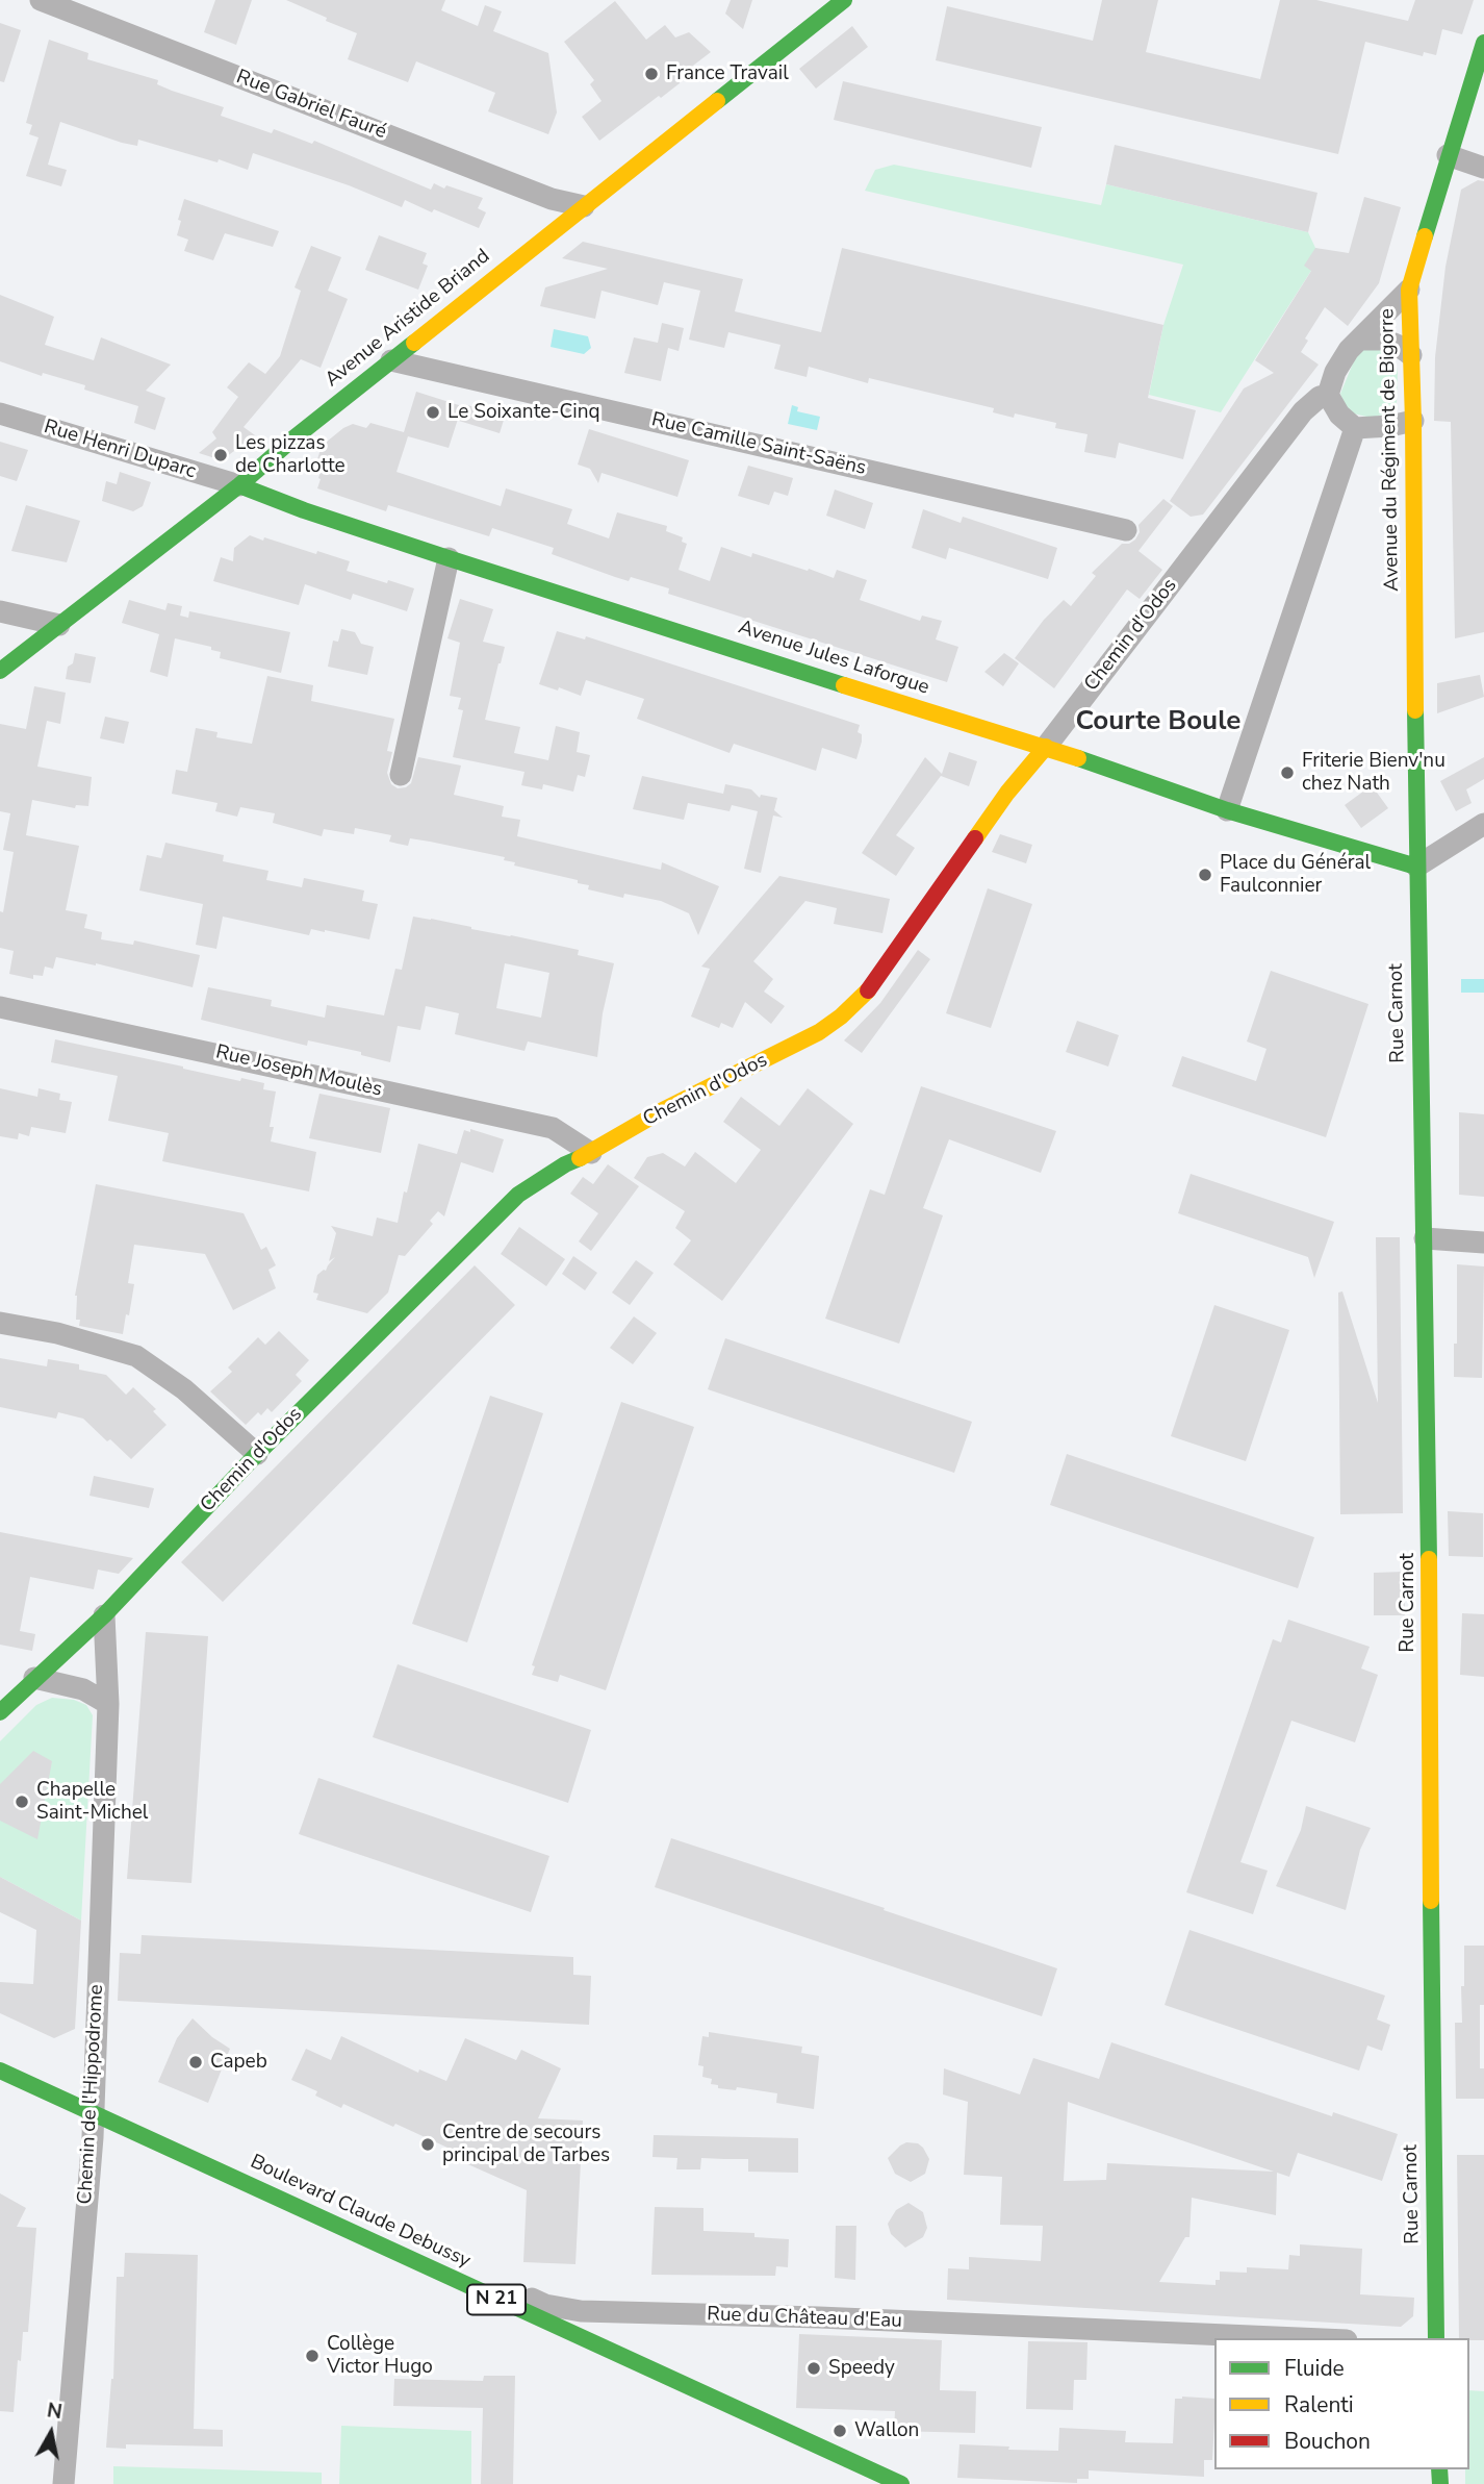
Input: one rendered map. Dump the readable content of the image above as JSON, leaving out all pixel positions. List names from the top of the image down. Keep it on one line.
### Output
{"streets":{"main road":["Avenue Aristide Briand","Avenue du Régiment de Bigorre","Chemin d'Odos","Avenue Jules Laforgue","Rue Carnot","Boulevard Claude Debussy","N 21"],"street":["Rue Gabriel Fauré","Rue Camille Saint-Saëns","Rue Henri Duparc","Rue Joseph Moulès","Chemin de l'Hippodrome","Rue du Château d'Eau"]},"crossings":[["Rue Gabriel Fauré","Avenue Aristide Briand"],["Avenue Aristide Briand","Rue Camille Saint-Saëns"],["Avenue Aristide Briand","Rue Henri Duparc"],["Avenue Aristide Briand","Avenue Jules Laforgue"],["Rue Henri Duparc","Avenue Jules Laforgue"],["Avenue du Régiment de Bigorre","Chemin d'Odos"],["Avenue du Régiment de Bigorre","Avenue Jules Laforgue"],["Avenue du Régiment de Bigorre","Rue Carnot"],["Chemin d'Odos","Avenue Jules Laforgue"],["Chemin d'Odos","Rue Joseph Moulès"],["Chemin d'Odos","Chemin de l'Hippodrome"],["Avenue Jules Laforgue","Rue Carnot"],["Chemin de l'Hippodrome","Boulevard Claude Debussy"],["Boulevard Claude Debussy","Rue du Château d'Eau"]],"districts":["Courte Boule"],"places":["France Travail","Le Soixante-Cinq","Les pizzas de Charlotte","Friterie Bienv'nu chez Nath","Place du Général Faulconnier","Chapelle Saint-Michel","Capeb","Centre de secours principal de Tarbes","Collège Victor Hugo","Speedy","Wallon"],"legend":["Fluide","Ralenti","Bouchon"],"north":"top"}
